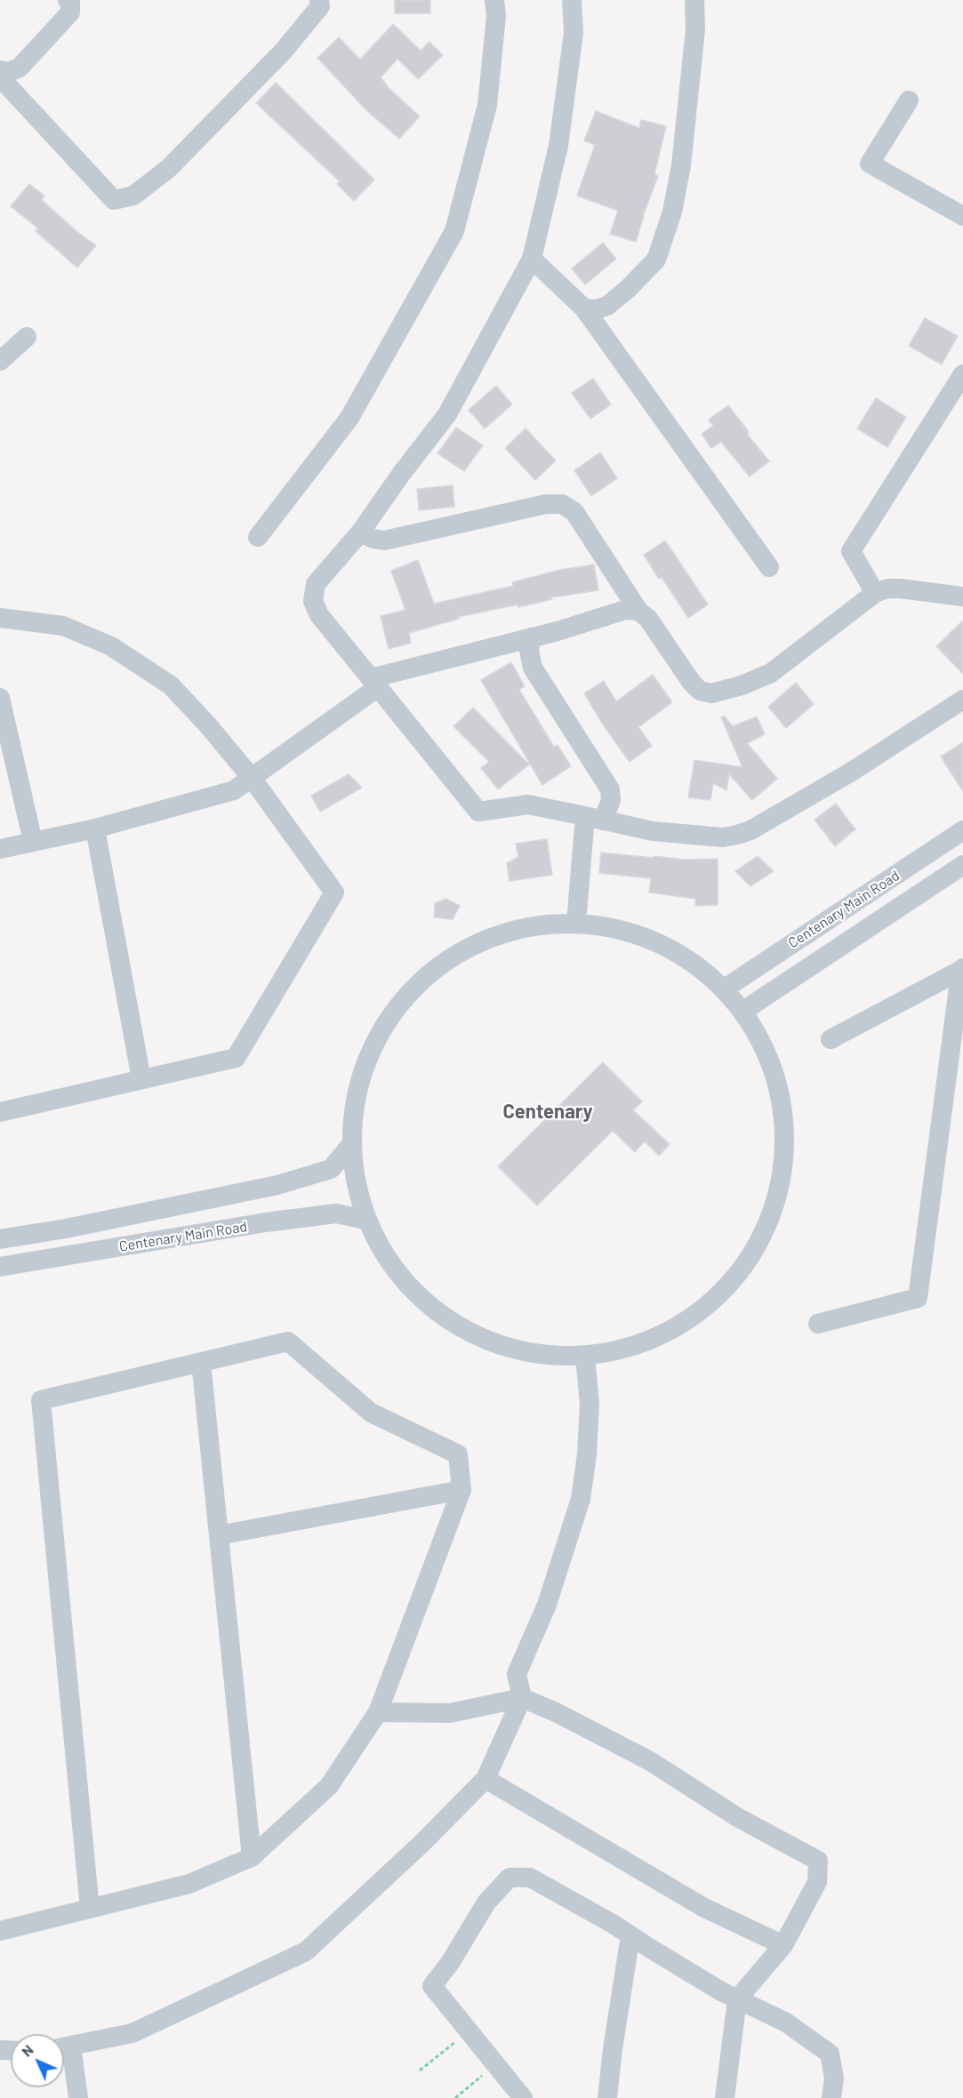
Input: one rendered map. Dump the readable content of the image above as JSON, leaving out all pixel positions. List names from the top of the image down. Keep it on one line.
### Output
{"streets":{"street":["Centenary Main Road"]},"districts":["Centenary"],"north":"top left"}
